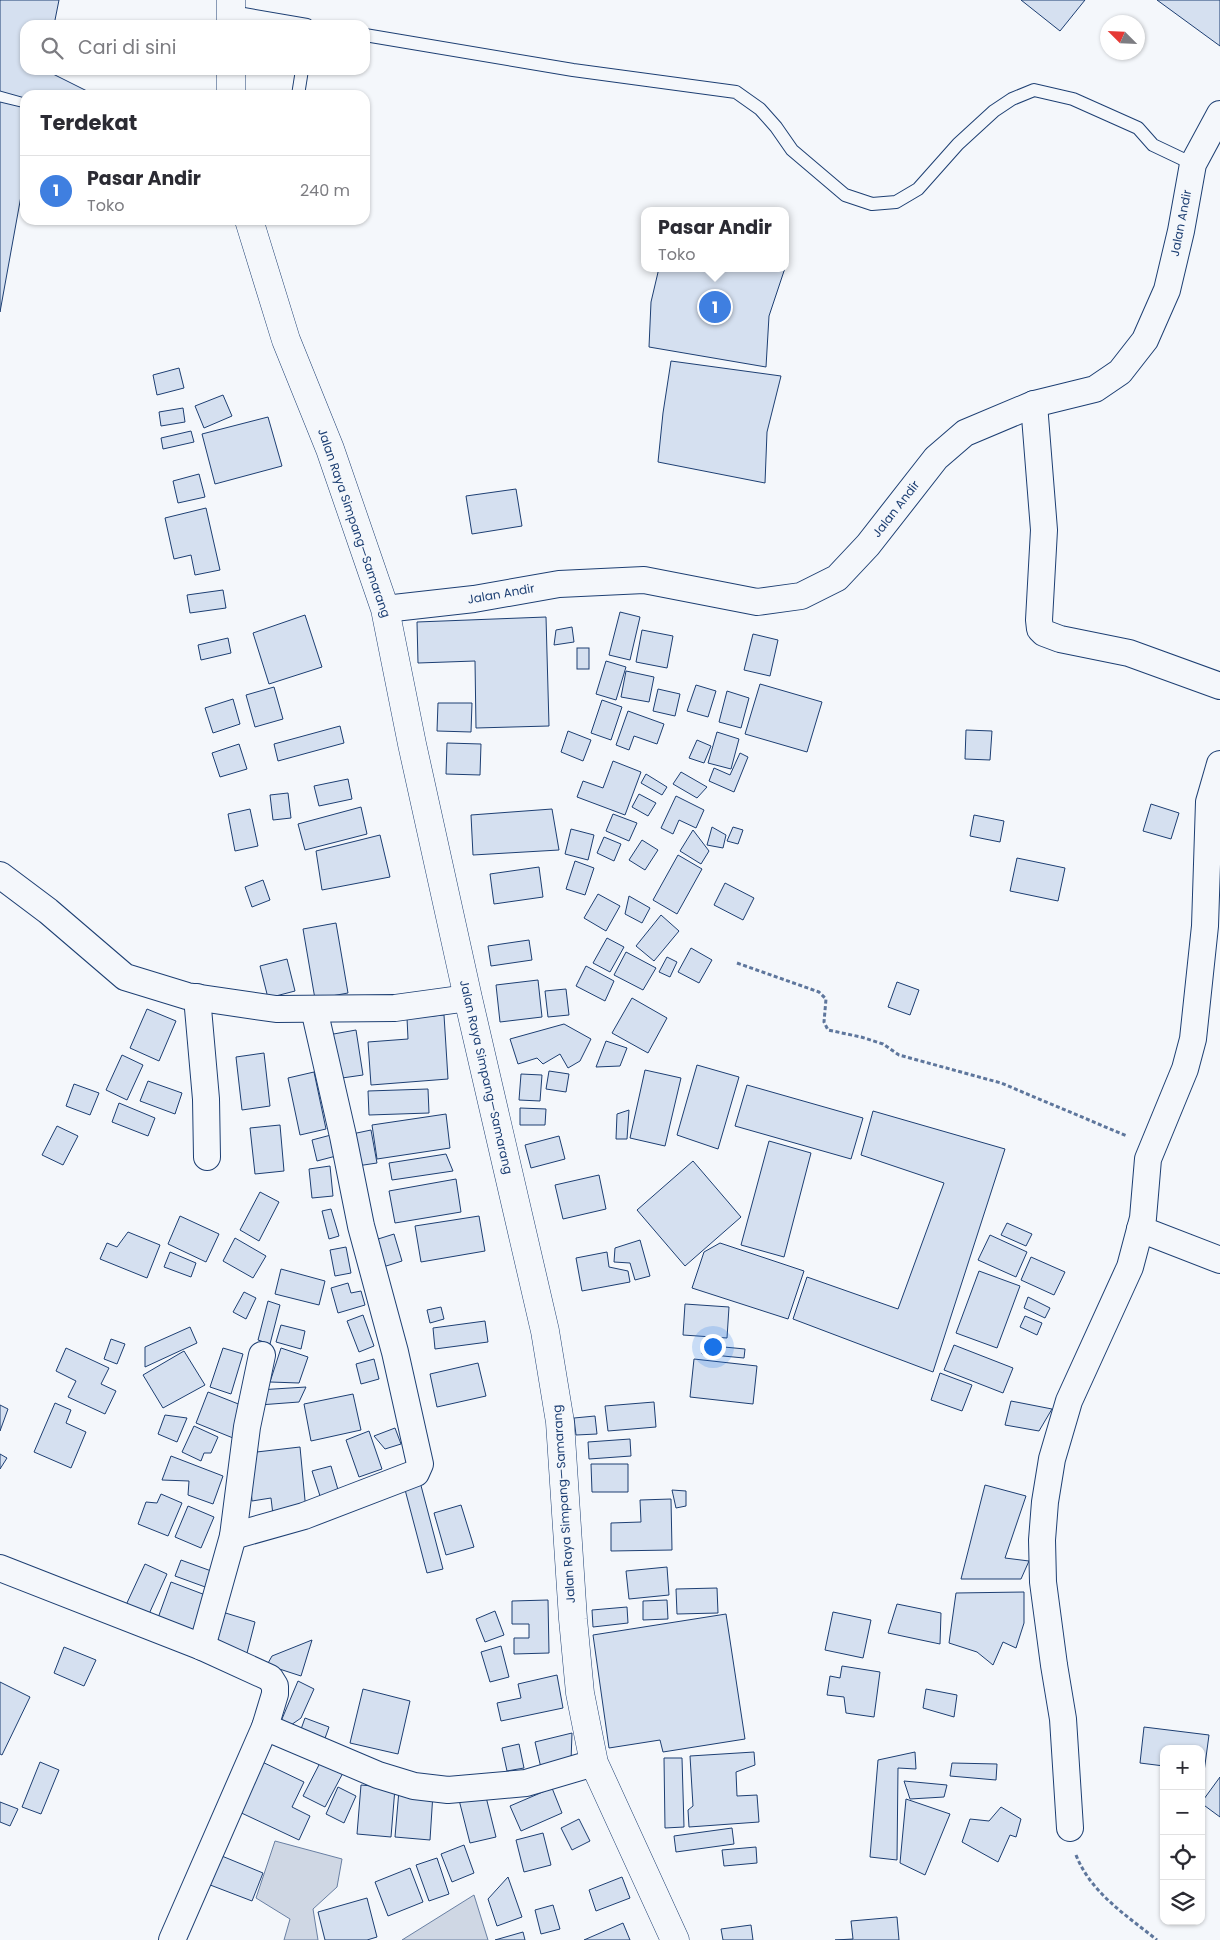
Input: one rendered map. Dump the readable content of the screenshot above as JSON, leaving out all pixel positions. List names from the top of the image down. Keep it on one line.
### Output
{"streets":{"main road":["Jalan Raya Simpang—Samarang"],"street":["Jalan Andir"]},"crossings":[["Jalan Andir","Jalan Raya Simpang—Samarang"]],"north":"top left","page":{"search":"Cari di sini","heading":"Terdekat","list":[{"mark":"1","name":"Pasar Andir","note":"Toko","value":"240 m"}],"popup":["Pasar Andir","Toko"],"pins":"1","map_buttons":["+","−"]}}
